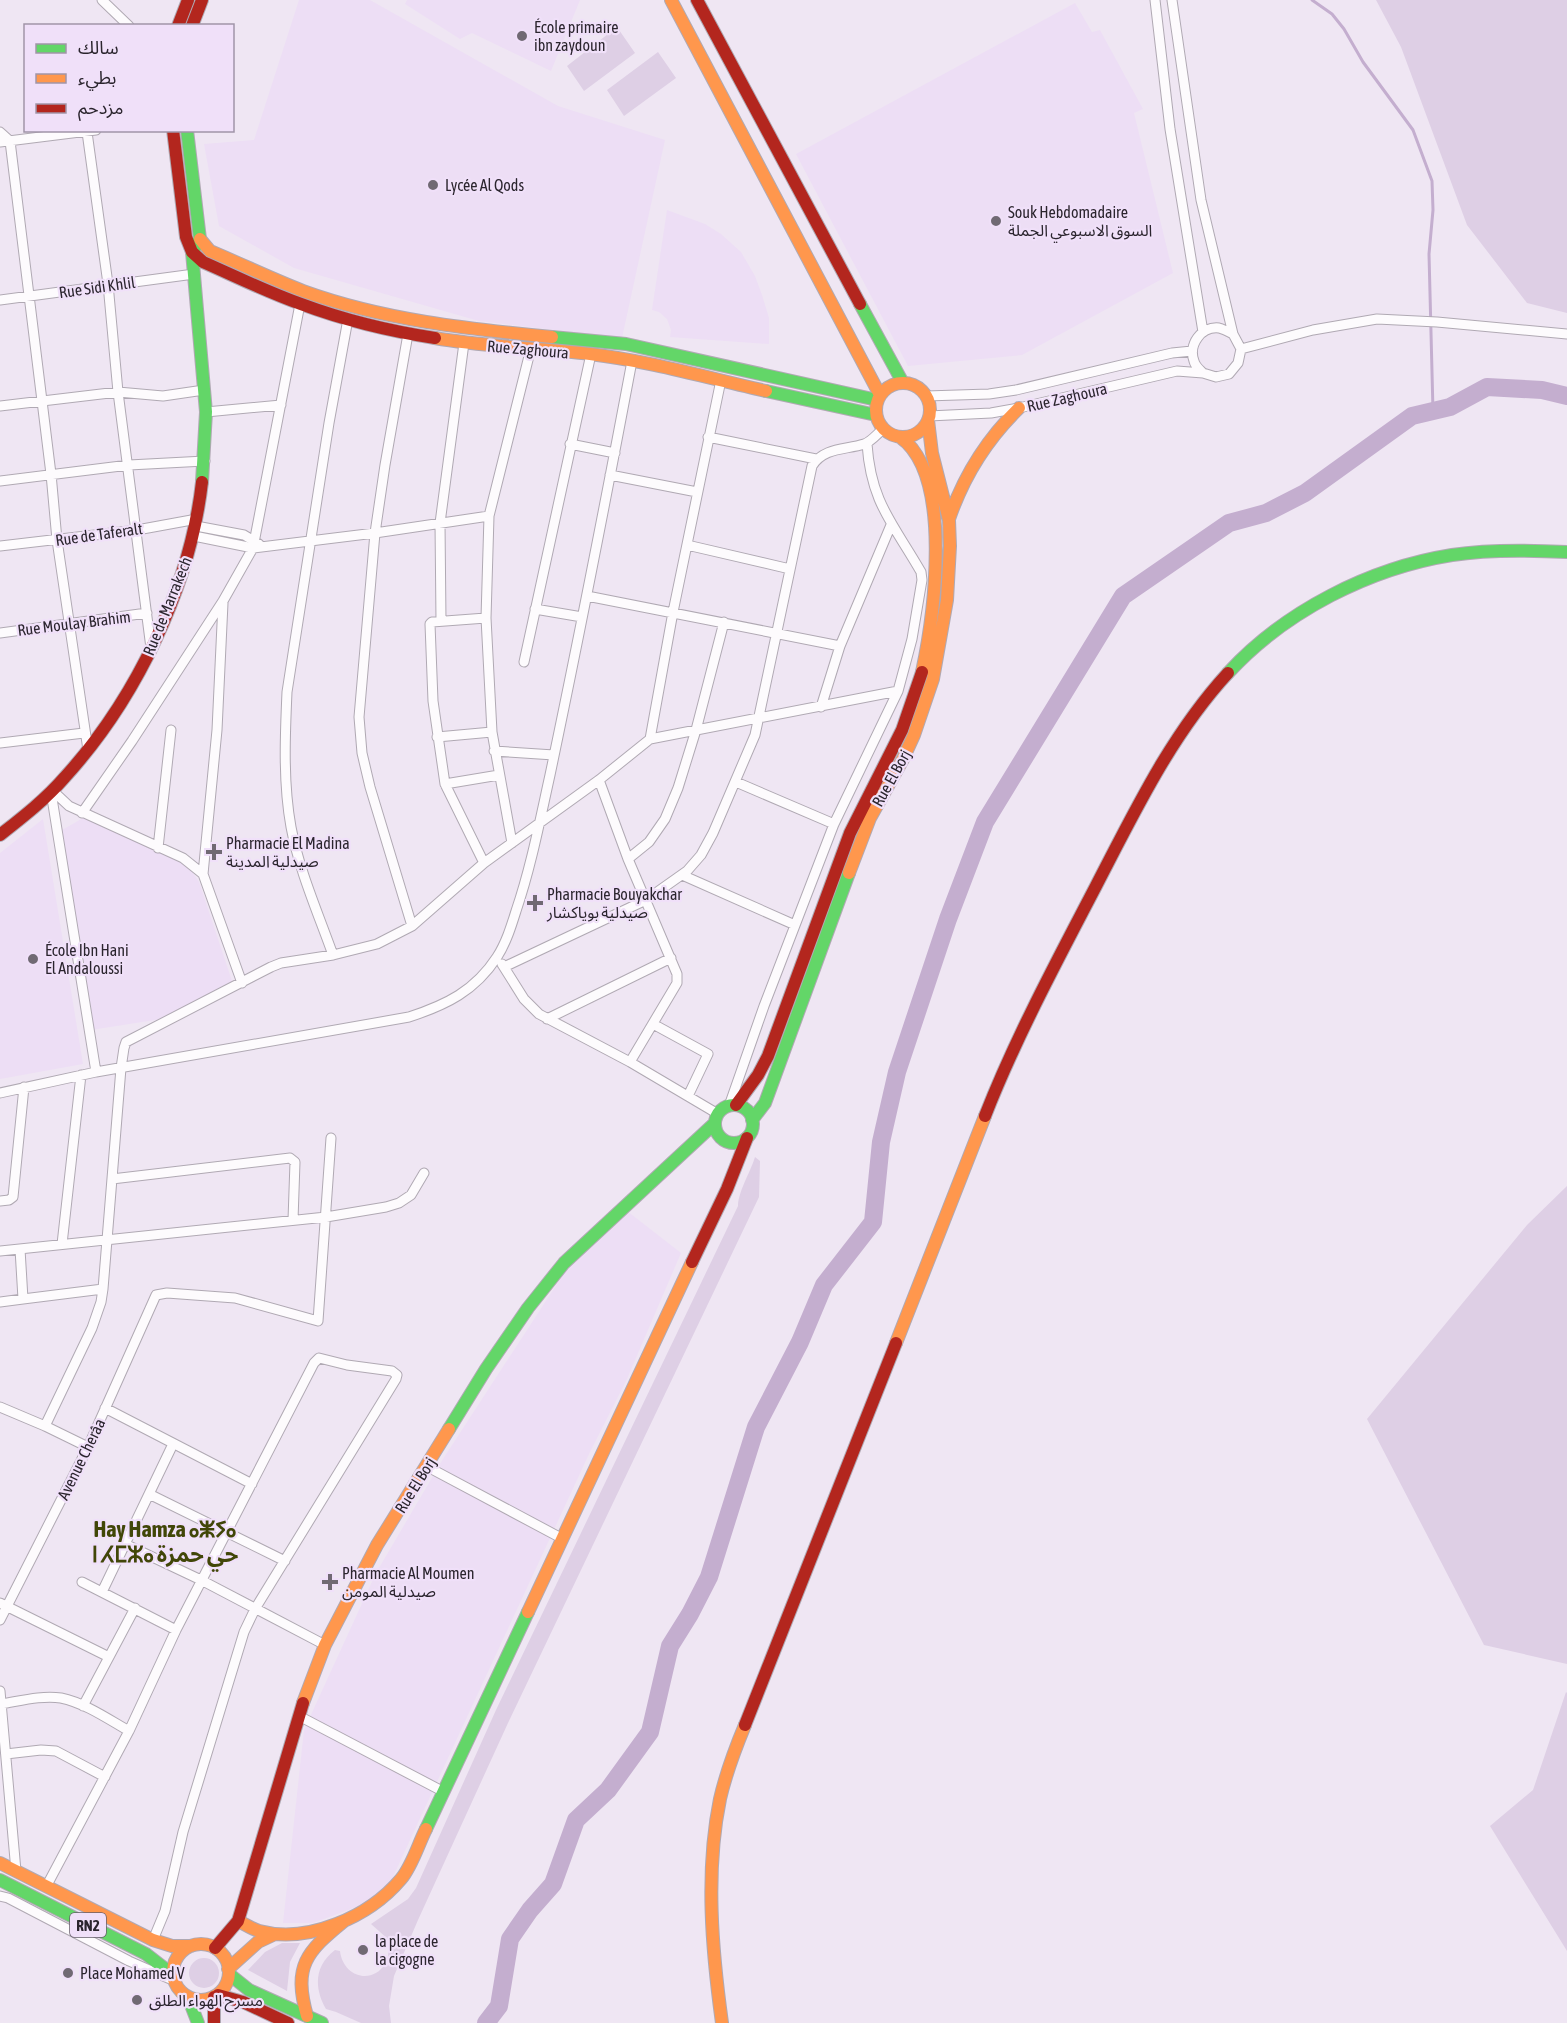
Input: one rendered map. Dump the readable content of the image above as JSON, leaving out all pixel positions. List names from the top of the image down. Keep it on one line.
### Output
{"streets":{"main road":["Rue Zaghoura","Rue de Marrakech","Rue El Borj","RN2"],"street":["Rue Sidi Khlil","Rue de Taferalt","Rue Moulay Brahim","Avenue Cherâa"]},"crossings":[["Rue Sidi Khlil","Rue de Marrakech"],["Rue Zaghoura","Rue de Marrakech"],["Rue Zaghoura","Rue El Borj"],["Rue de Taferalt","Rue de Marrakech"]],"districts":["Hay Hamza ⴰⵥⵢⴰ ⵏ ⵃⵎⵣⴰ حي حمزة"],"places":{"other":["École primaire ibn zaydoun","Lycée Al Qods","Souk Hebdomadaire السوق الاسبوعي الجملة","École Ibn Hani El Andaloussi","la place de la cigogne","Place Mohamed V","مسرح الهواء الطلق"],"health":["Pharmacie El Madina صيدلية المدينة","Pharmacie Bouyakchar صيدلية بوياكشار","Pharmacie Al Moumen صيدلية المومن"]},"legend":["سالك","بطيء","مزدحم"]}
